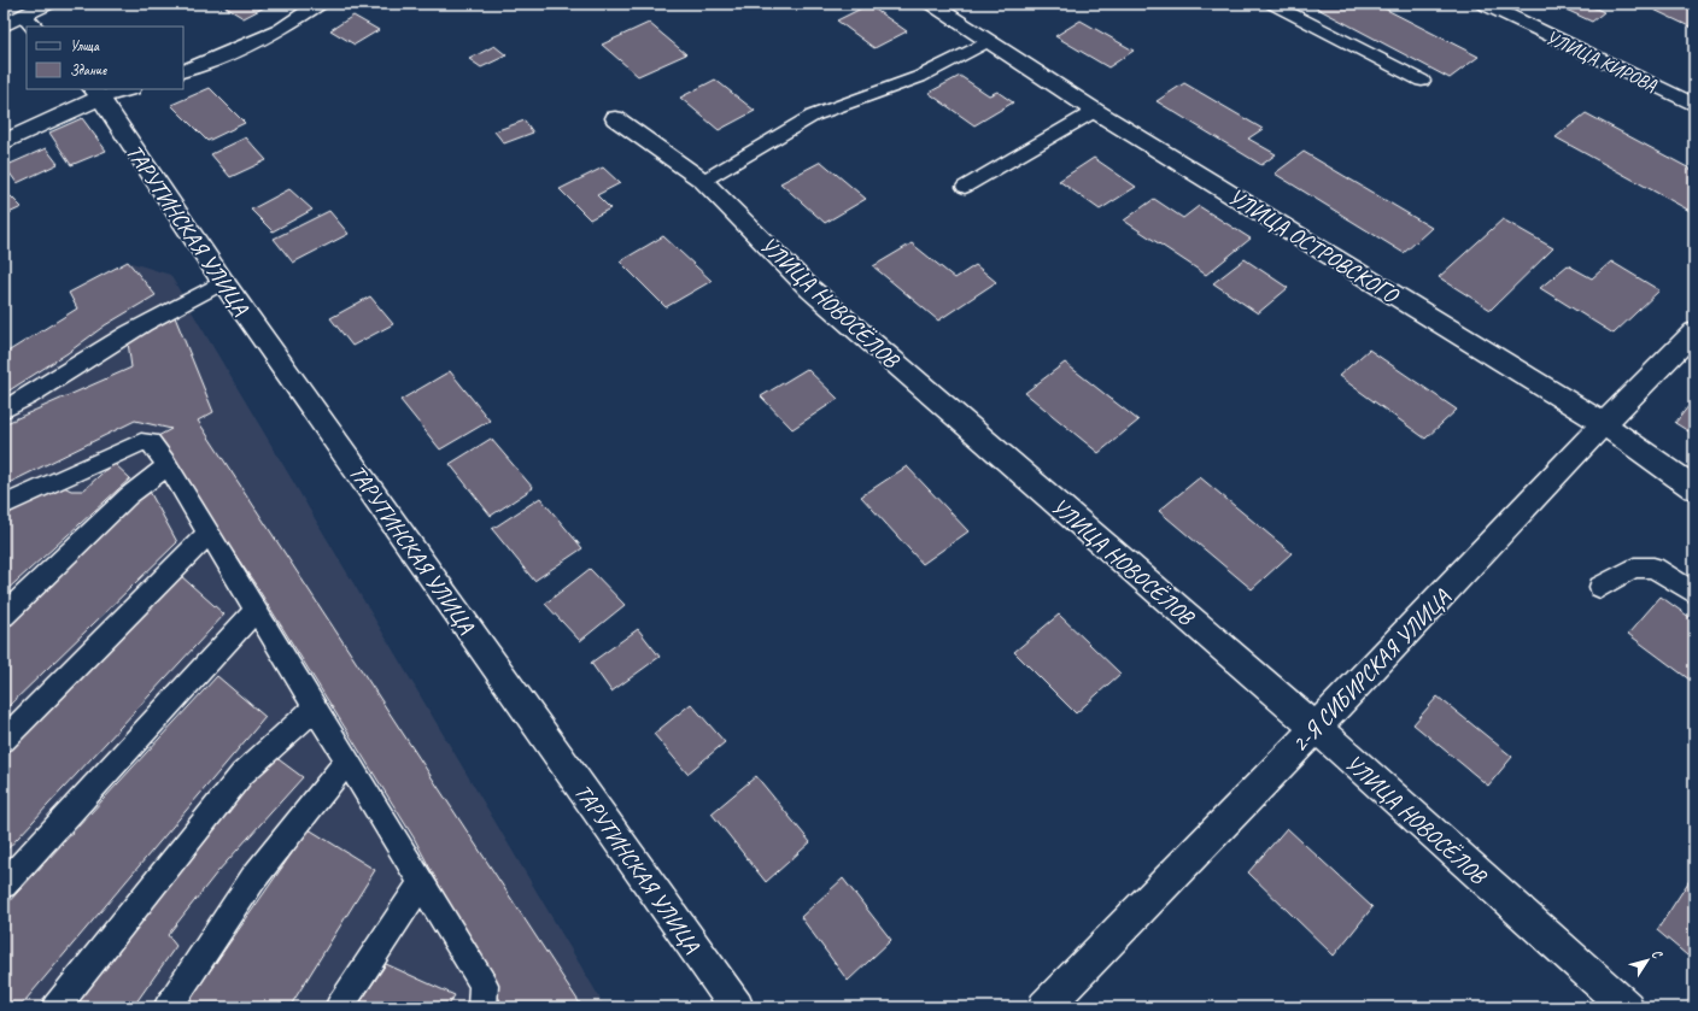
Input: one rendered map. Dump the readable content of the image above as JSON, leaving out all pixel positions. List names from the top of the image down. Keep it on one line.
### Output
{"streets":{"street":["УЛИЦА КИРОВА","ТАРУТИНСКАЯ УЛИЦА","УЛИЦА ОСТРОВСКОГО","УЛИЦА НОВОСЁЛОВ","2-Я СИБИРСКАЯ УЛИЦА"]},"crossings":[["УЛИЦА ОСТРОВСКОГО","2-Я СИБИРСКАЯ УЛИЦА"],["УЛИЦА НОВОСЁЛОВ","2-Я СИБИРСКАЯ УЛИЦА"]],"legend":["Улица","Здание"],"north":"top right"}
